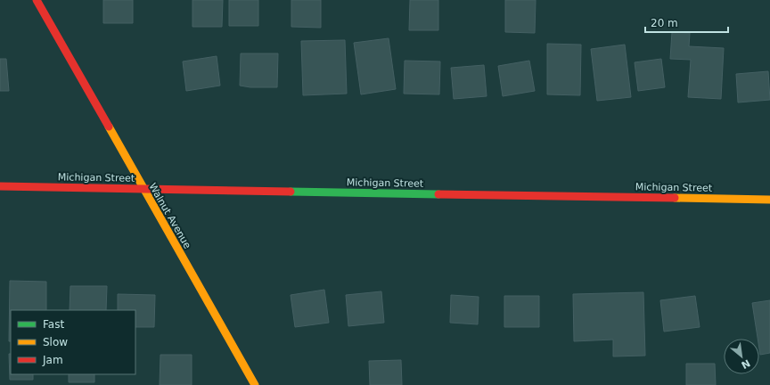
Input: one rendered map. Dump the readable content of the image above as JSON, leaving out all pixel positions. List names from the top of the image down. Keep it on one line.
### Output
{"streets":{"main road":["Michigan Street","Walnut Avenue"]},"crossings":[["Michigan Street","Walnut Avenue"]],"legend":["Fast","Slow","Jam"],"scale_bar":"20 m","north":"bottom right"}
